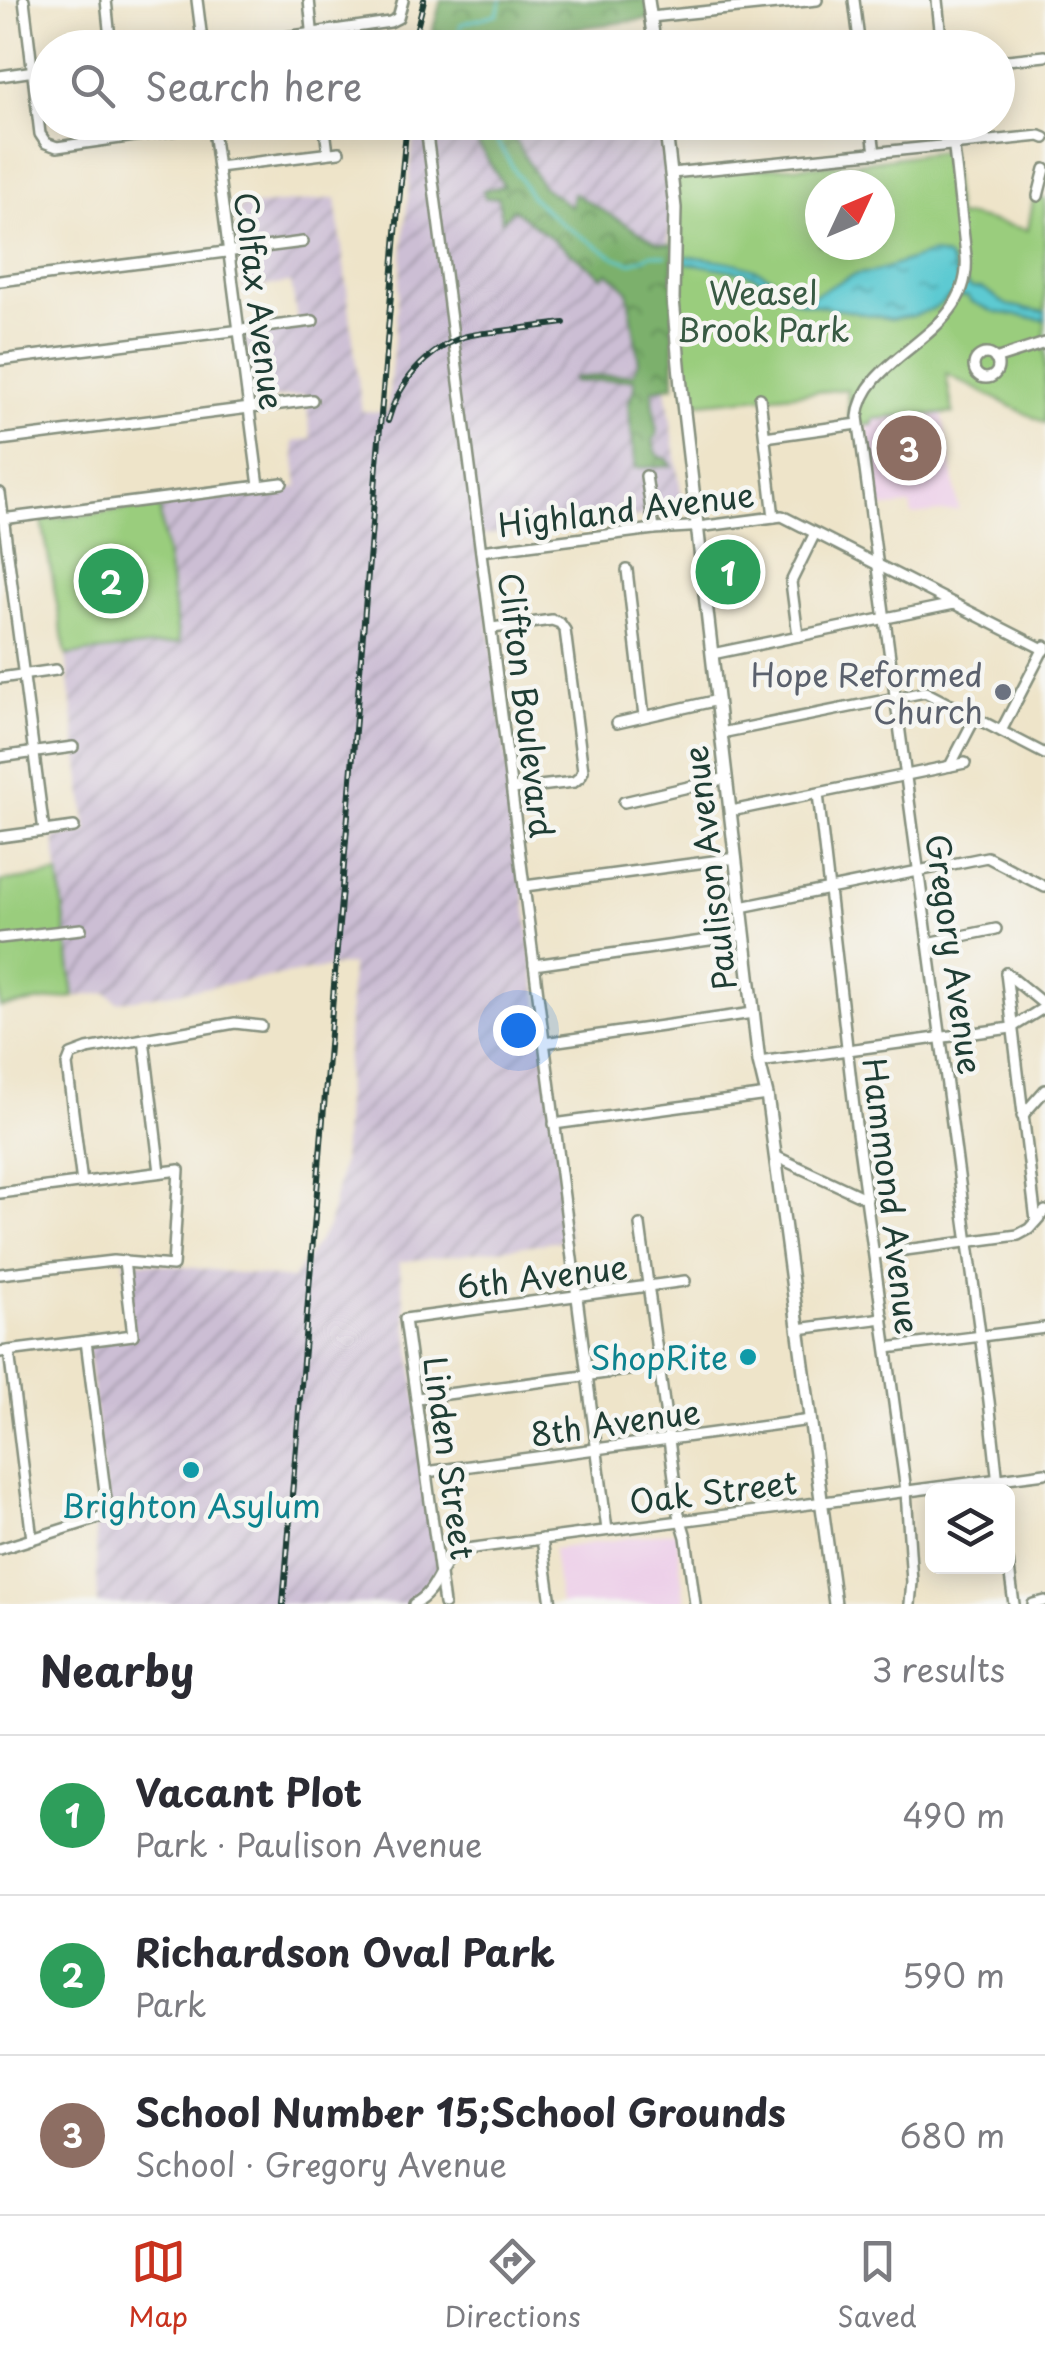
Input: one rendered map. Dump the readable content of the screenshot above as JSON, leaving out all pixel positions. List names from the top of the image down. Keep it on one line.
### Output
{"streets":{"main road":["Paulison Avenue"],"street":["Colfax Avenue","Highland Avenue","Clifton Boulevard","Gregory Avenue","Hammond Avenue","6th Avenue","8th Avenue","Linden Street","Oak Street"]},"crossings":[["Highland Avenue","Clifton Boulevard"],["Highland Avenue","Paulison Avenue"],["Highland Avenue","Gregory Avenue"],["Clifton Boulevard","6th Avenue"],["Clifton Boulevard","8th Avenue"],["Clifton Boulevard","Oak Street"],["Paulison Avenue","8th Avenue"],["Paulison Avenue","Oak Street"],["Hammond Avenue","Oak Street"],["6th Avenue","Linden Street"],["8th Avenue","Linden Street"],["Linden Street","Oak Street"]],"parks":["Weasel Brook Park"],"places":["Hope Reformed Church","ShopRite","Brighton Asylum"],"north":"top right","page":{"search":"Search here","pins":["3","1","2"],"heading":["Nearby","3 results"],"list":[{"mark":"1","name":"Vacant Plot","note":"Park · Paulison Avenue","value":"490 m"},{"mark":"2","name":"Richardson Oval Park","note":"Park","value":"590 m"},{"mark":"3","name":"School Number 15;School Grounds","note":"School · Gregory Avenue","value":"680 m"}],"nav":["Map","Directions","Saved"]}}
